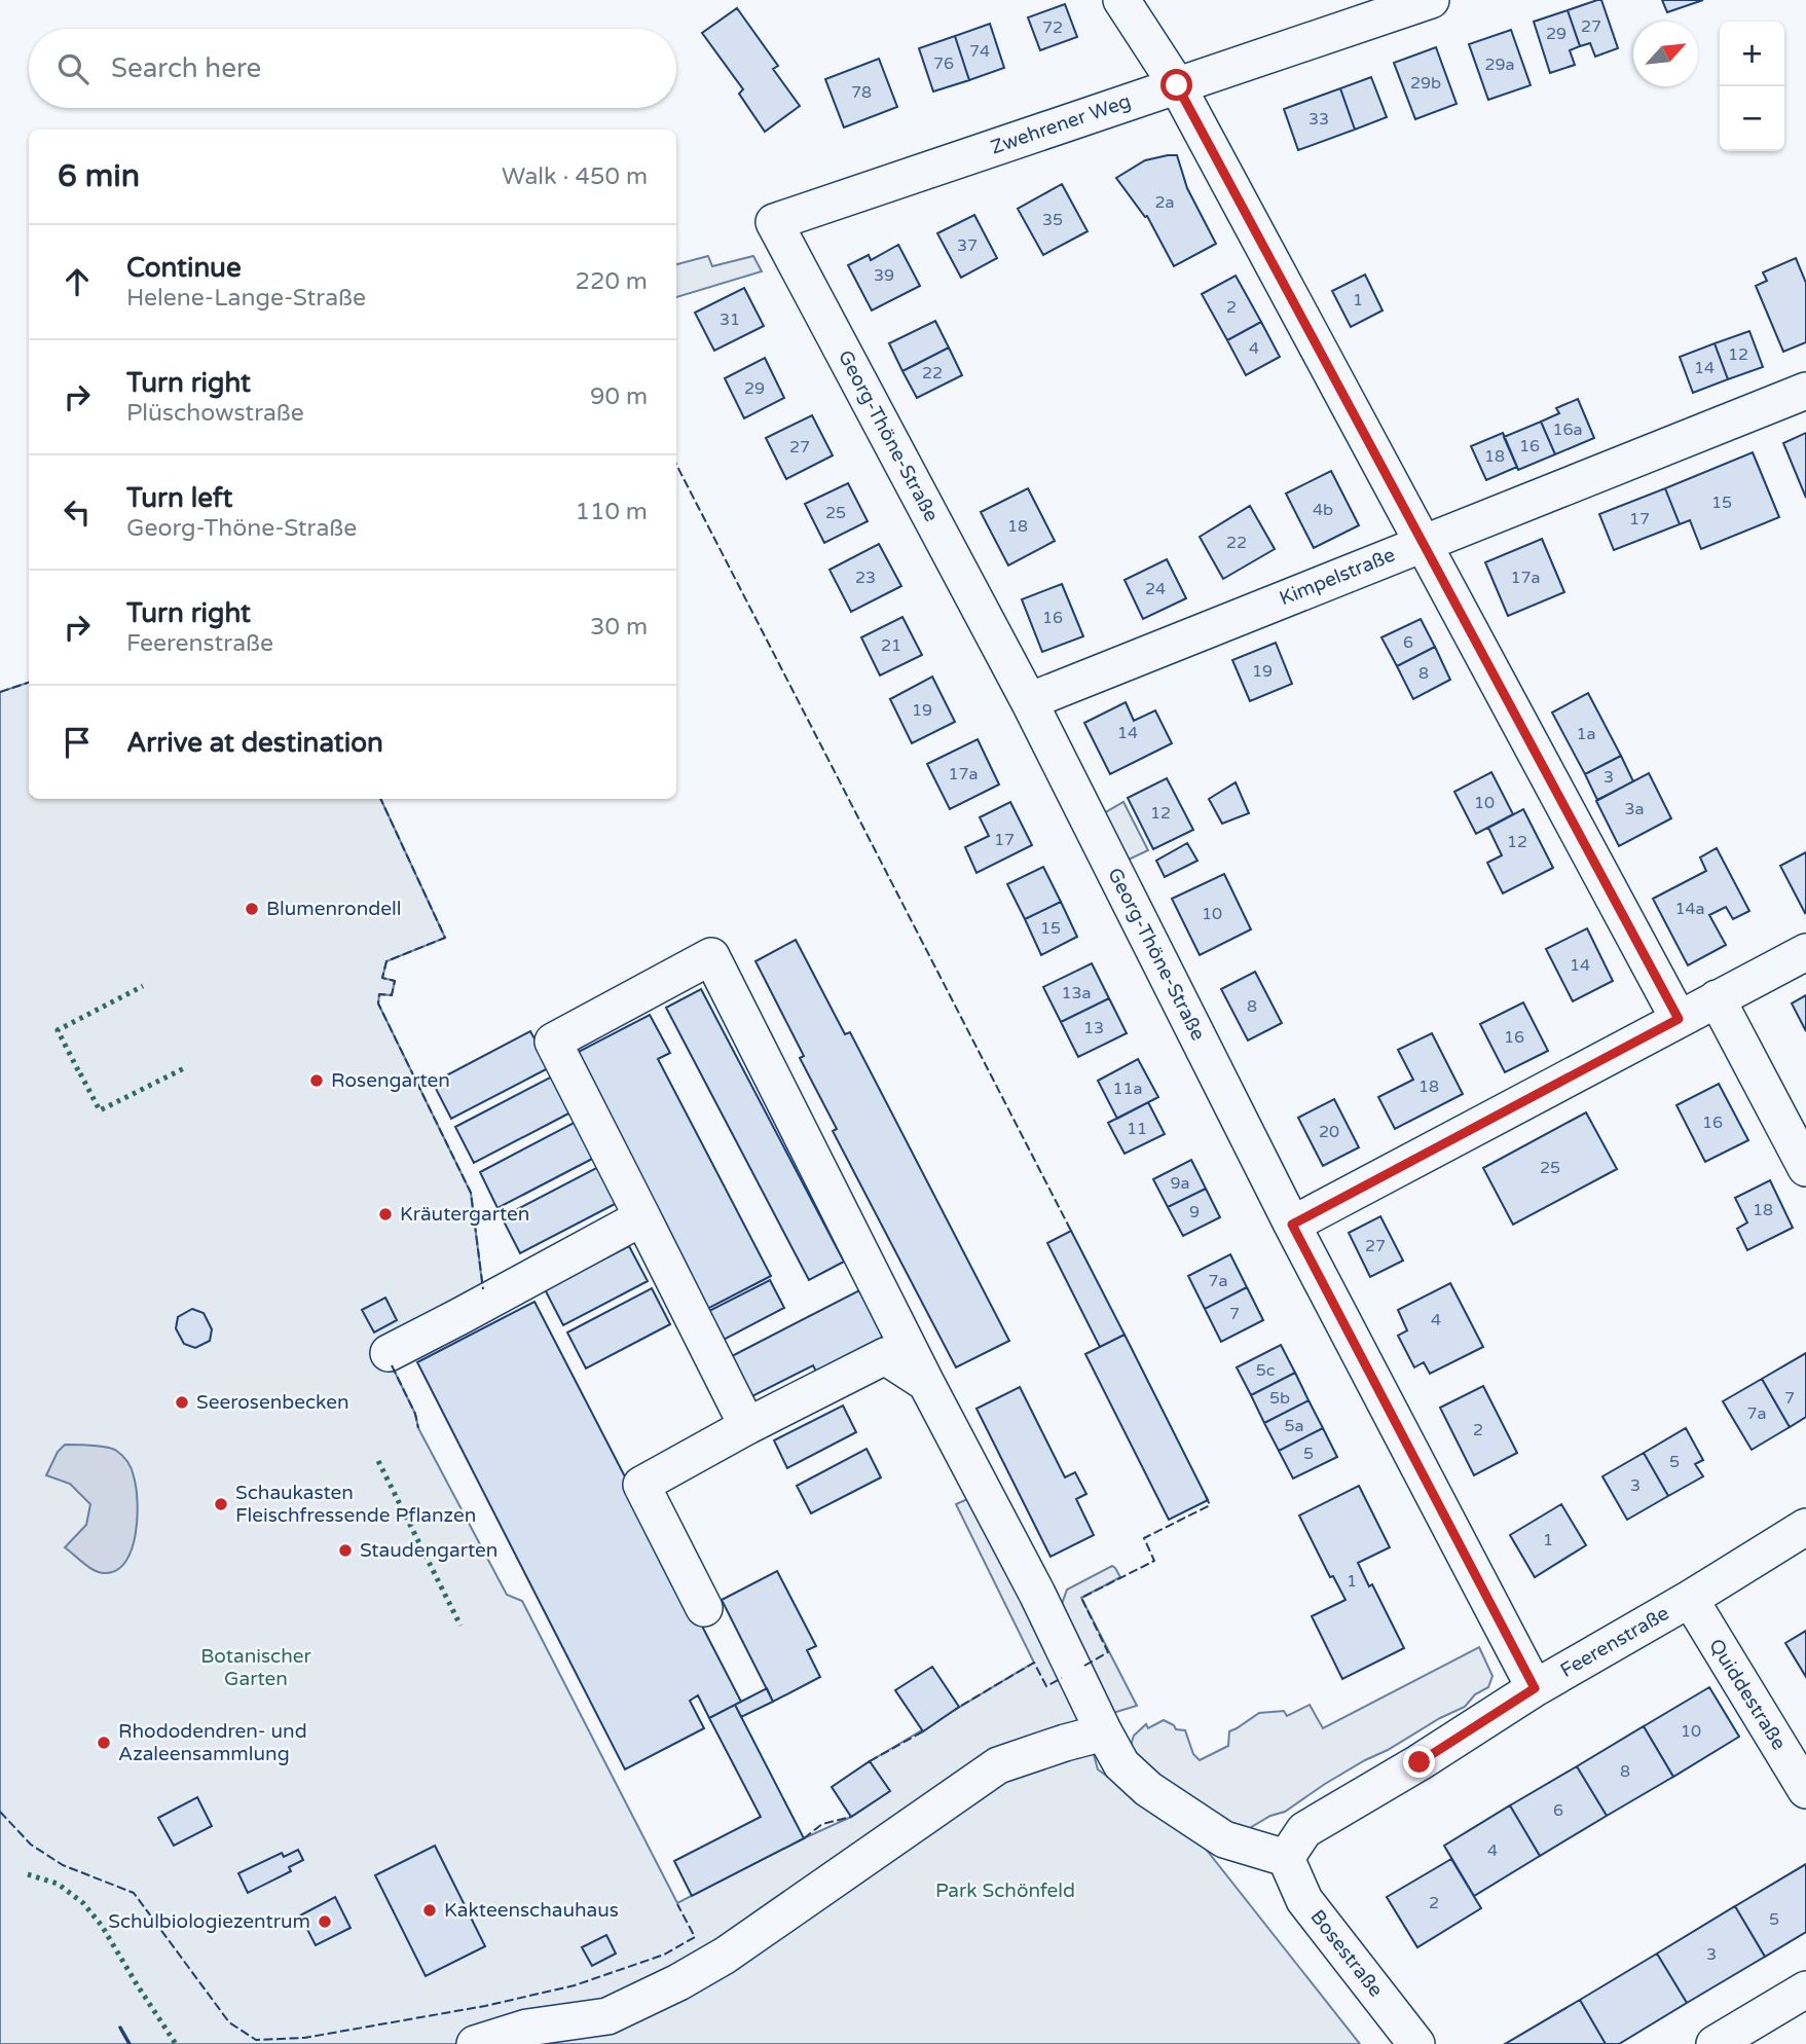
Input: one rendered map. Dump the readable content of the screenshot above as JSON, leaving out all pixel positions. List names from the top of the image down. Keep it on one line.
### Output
{"streets":{"street":["Zwehrener Weg","Georg-Thöne-Straße","Kimpelstraße","Feerenstraße","Quiddestraße","Bosestraße"]},"crossings":[["Zwehrener Weg","Georg-Thöne-Straße"],["Georg-Thöne-Straße","Kimpelstraße"],["Georg-Thöne-Straße","Feerenstraße"],["Feerenstraße","Quiddestraße"],["Feerenstraße","Bosestraße"]],"parks":["Botanischer Garten","Park Schönfeld"],"places":["Blumenrondell","Rosengarten","Kräutergarten","Seerosenbecken","Schaukasten Fleischfressende Pflanzen","Staudengarten","Rhododendren- und Azaleensammlung","Kakteenschauhaus","Schulbiologiezentrum"],"house_numbers":["27","72","29","74","76","29a","29b","78","33","2a","35","37","39","1","2","31","4","12","14","22","29","16a","16","27","18","15","4b","25","17","18","22","23","17a","24","16","6","21","19","8","19","14","1a","17a","3","10","3a","12","17","12","14a","10","15","14","13a","8","13","16","18","11a","16","11","20","25","9a","18","9","27","7a","7","4","5c","5b","7","7a","5a","2","5","5","3","1","1","10","8","6","4","2","5","3"],"north":"top right","page":{"map_buttons":["+","−"],"search":"Search here","heading":["6 min","Walk · 450 m"],"list":[["Continue","Helene-Lange-Straße","220 m"],["Turn right","Plüschowstraße","90 m"],["Turn left","Georg-Thöne-Straße","110 m"],["Turn right","Feerenstraße","30 m"],"Arrive at destination"]}}
